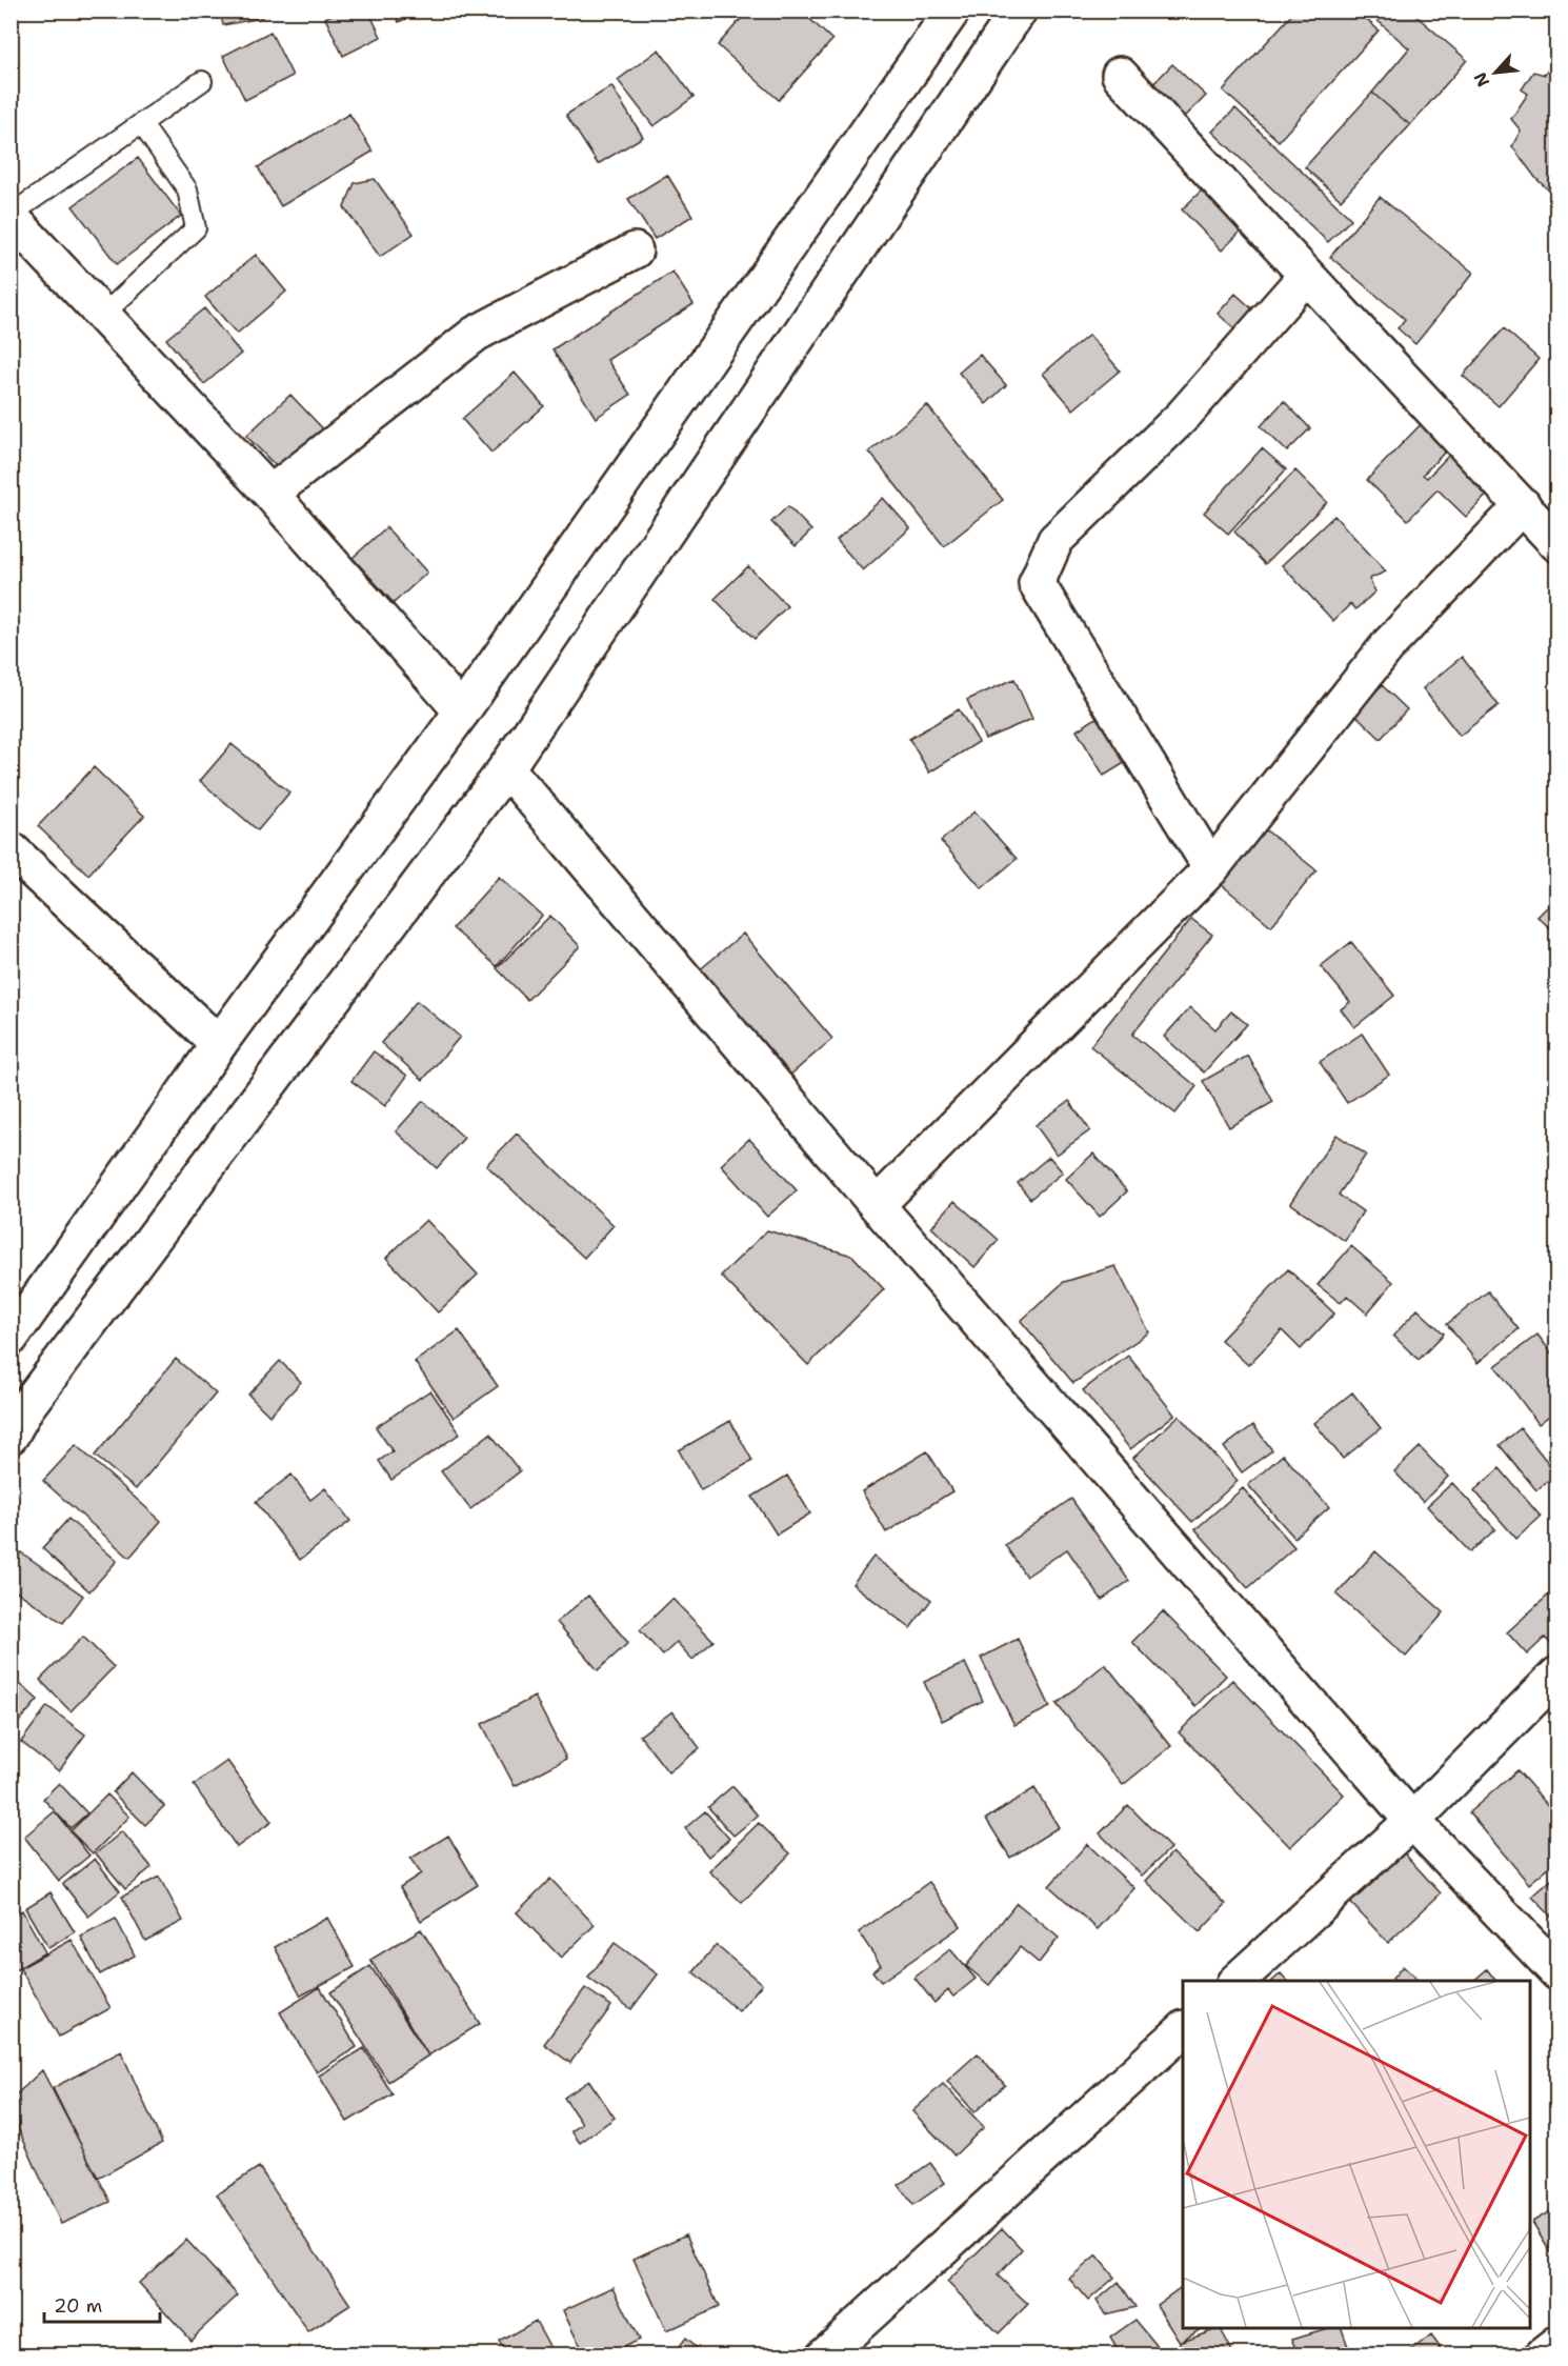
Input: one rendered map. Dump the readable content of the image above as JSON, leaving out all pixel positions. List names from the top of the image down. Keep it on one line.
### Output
{"scale_bar":"20 m","north":"bottom left"}
